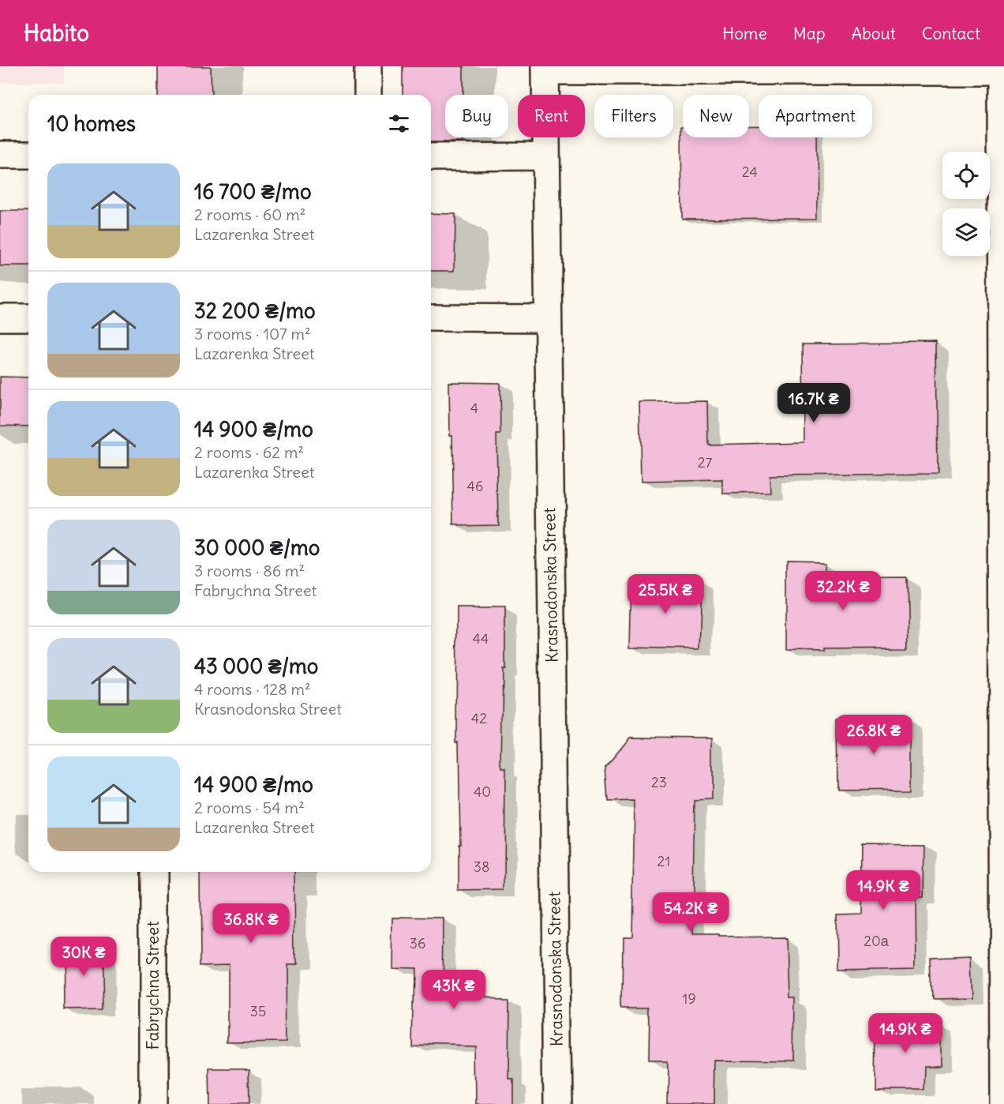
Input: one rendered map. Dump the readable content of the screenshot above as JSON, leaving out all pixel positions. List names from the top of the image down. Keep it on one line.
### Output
{"streets":{"street":["Krasnodonska Street","Fabrychna Street"]},"house_numbers":["24","4","27","46","44","42","23","40","21","38","20а","36","19","35"],"page":{"header":"Habito","nav":["Home","Map","About","Contact"],"chip":["Buy","Rent","Filters","New","Apartment"],"heading":"10 homes","list":[{"name":"16 700 ₴/mo","note":"2 rooms · 60 m² · Lazarenka Street"},{"name":"32 200 ₴/mo","note":"3 rooms · 107 m² · Lazarenka Street"},{"name":"14 900 ₴/mo","note":"2 rooms · 62 m² · Lazarenka Street"},{"name":"30 000 ₴/mo","note":"3 rooms · 86 m² · Fabrychna Street"},{"name":"43 000 ₴/mo","note":"4 rooms · 128 m² · Krasnodonska Street"},{"name":"14 900 ₴/mo","note":"2 rooms · 54 m² · Lazarenka Street"}],"price":["16.7K ₴","32.2K ₴","25.5K ₴","26.8K ₴","14.9K ₴","54.2K ₴","36.8K ₴","30K ₴","43K ₴","14.9K ₴"]}}
